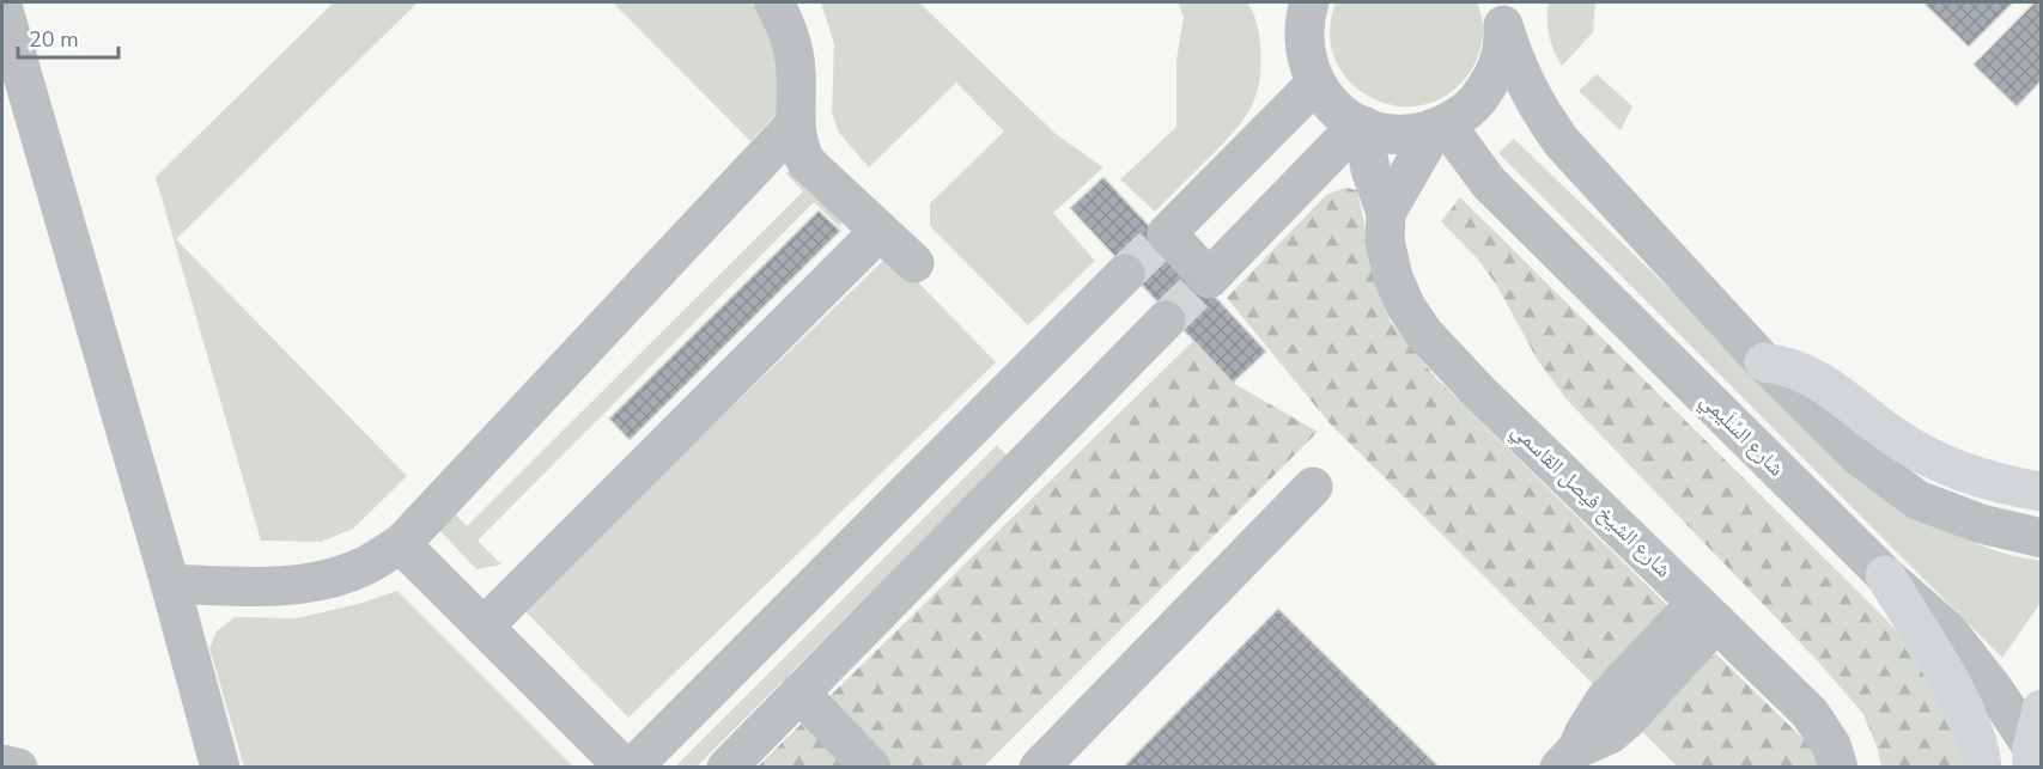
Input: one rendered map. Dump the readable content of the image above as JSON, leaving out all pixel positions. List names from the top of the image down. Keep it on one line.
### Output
{"streets":{"street":["شارع السِّلَيمِي","شارع الشيخ فيصل القاسمي"]},"scale_bar":"20 m"}
